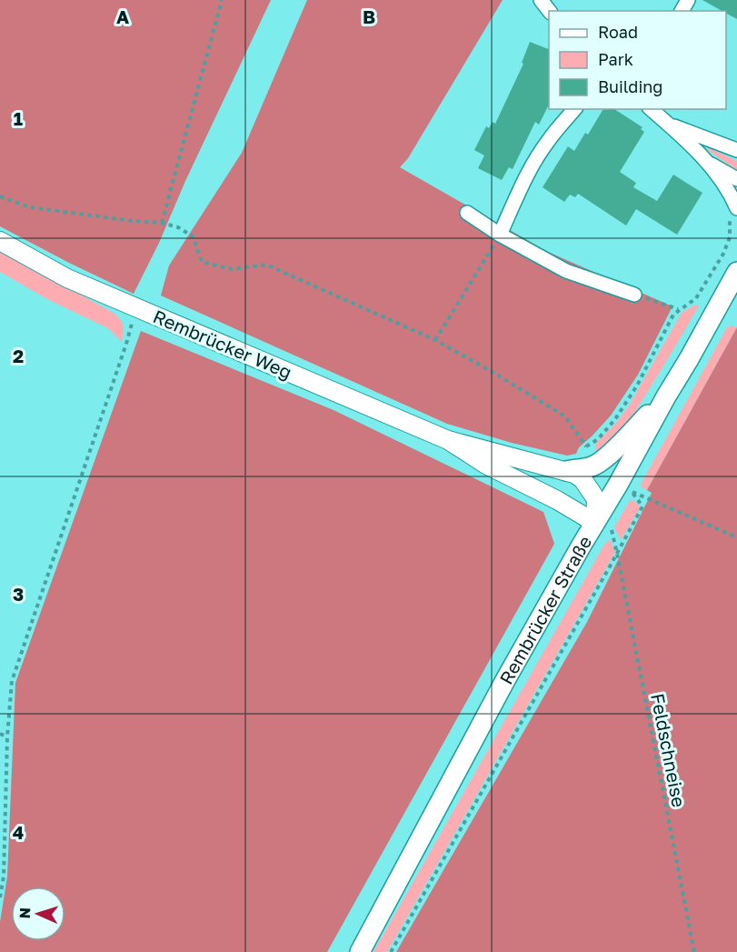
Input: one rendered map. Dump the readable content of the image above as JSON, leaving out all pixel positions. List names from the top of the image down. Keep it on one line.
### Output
{"streets":{"main road":["Rembrücker Straße"],"street":["Rembrücker Weg"],"path":["Feldschneise"]},"crossings":[["Rembrücker Weg","Rembrücker Straße"]],"legend":["Road","Park","Building"],"north":"left","grid":{"columns":["A","B"],"rows":["1","2","3","4"]}}
